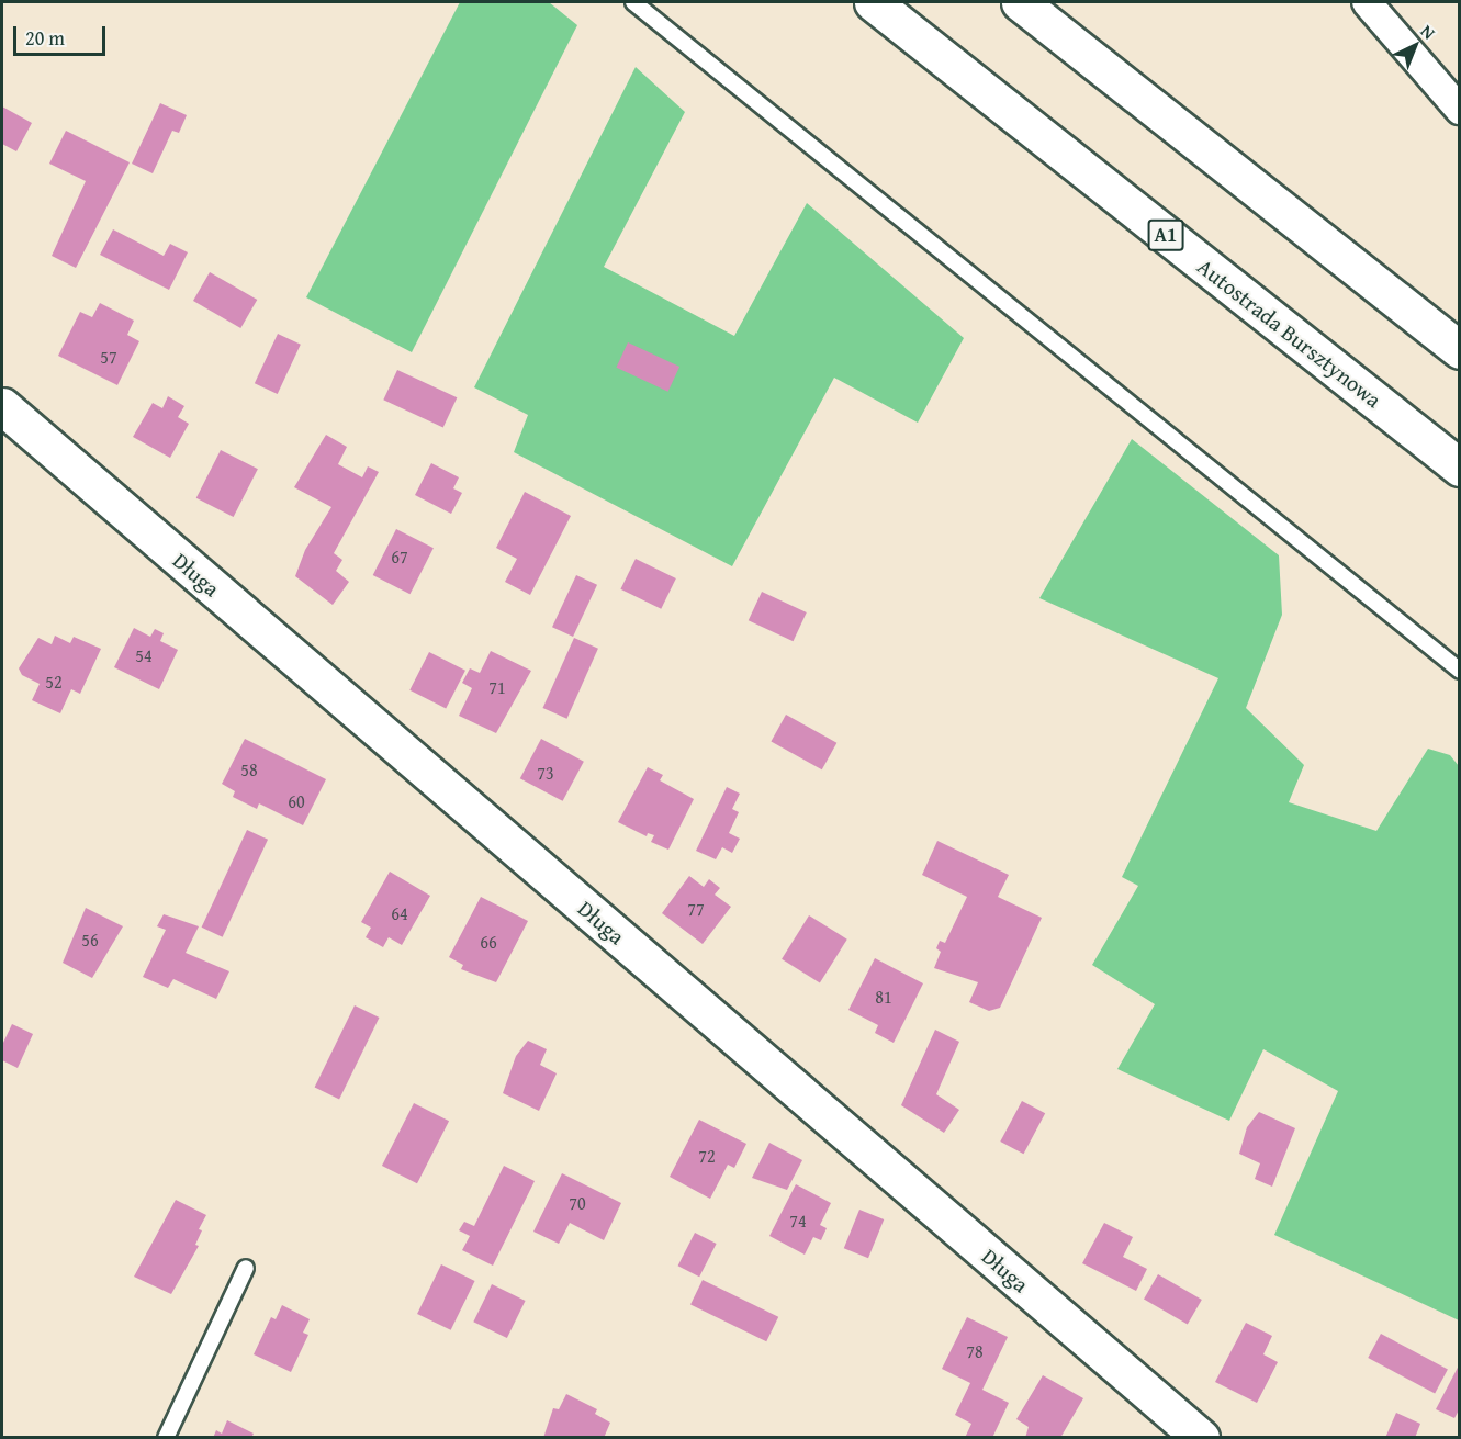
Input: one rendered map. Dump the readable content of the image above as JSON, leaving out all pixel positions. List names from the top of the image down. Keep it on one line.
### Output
{"streets":{"main road":["A1","Autostrada Bursztynowa","Długa"]},"house_numbers":["57","67","54","52","71","58","73","60","77","64","56","66","81","72","70","74","78"],"scale_bar":"20 m","north":"top right"}
